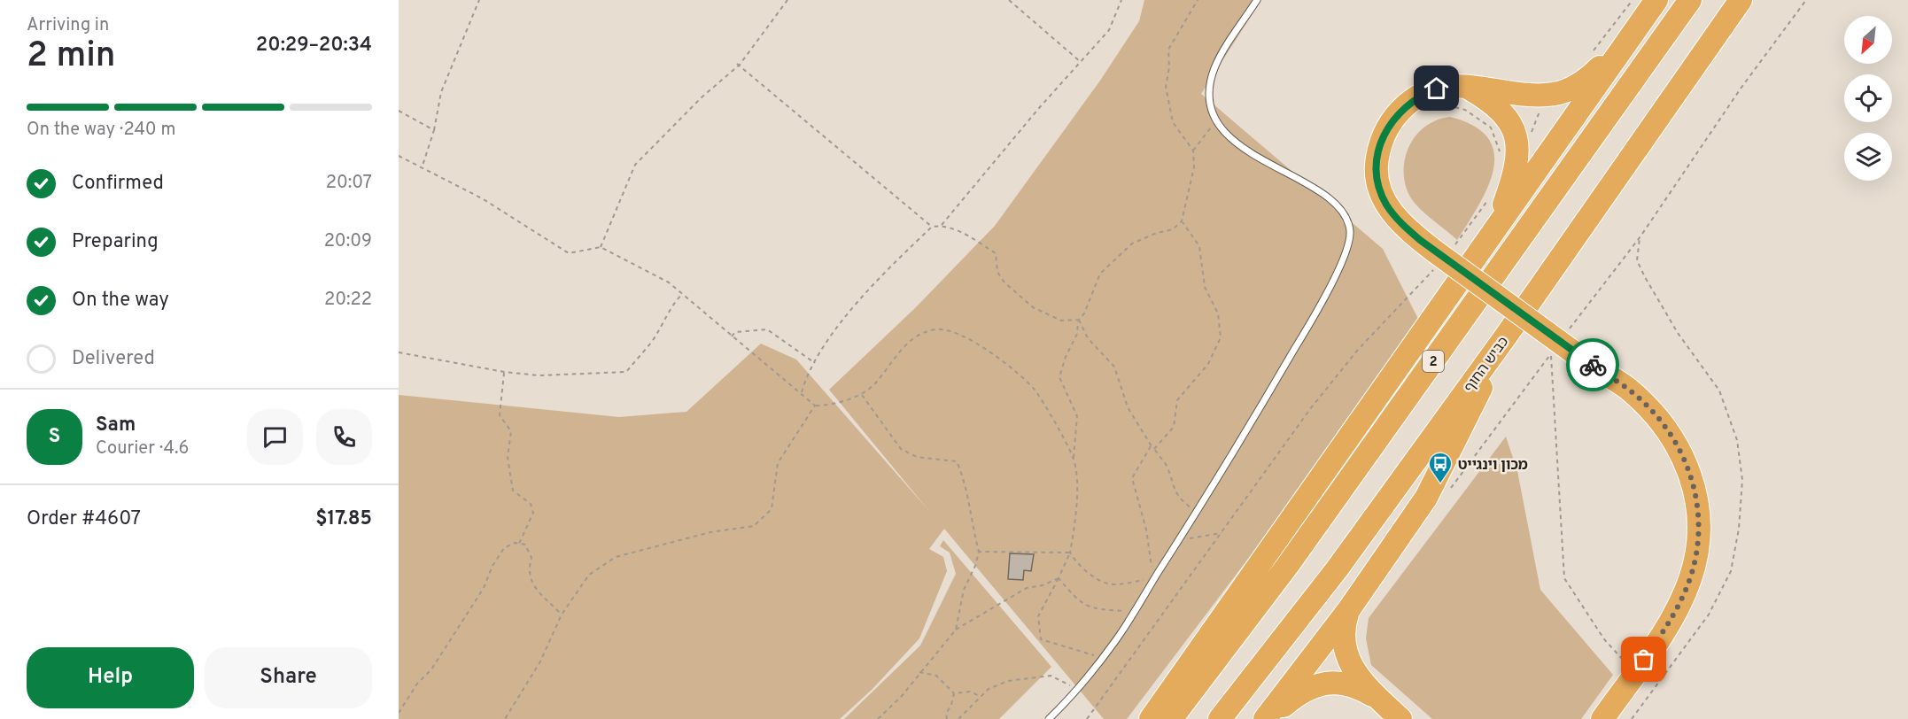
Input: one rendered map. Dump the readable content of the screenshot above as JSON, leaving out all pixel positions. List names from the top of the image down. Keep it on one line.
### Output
{"streets":{"highway":["2","כביש החוף"]},"places":{"bus stop":["מכון וינגייט"]},"north":"bottom left","page":{"heading":["2 min","Arriving in","20:29–20:34"],"panel":["Sam","Courier · 4.6","Order #4607","$17.85"],"bar":"On the way · 240 m","list":[["Confirmed","20:07"],["Preparing","20:09"],["On the way","20:22"],"Delivered"],"round":"S","buttons":["Help","Share"]}}
